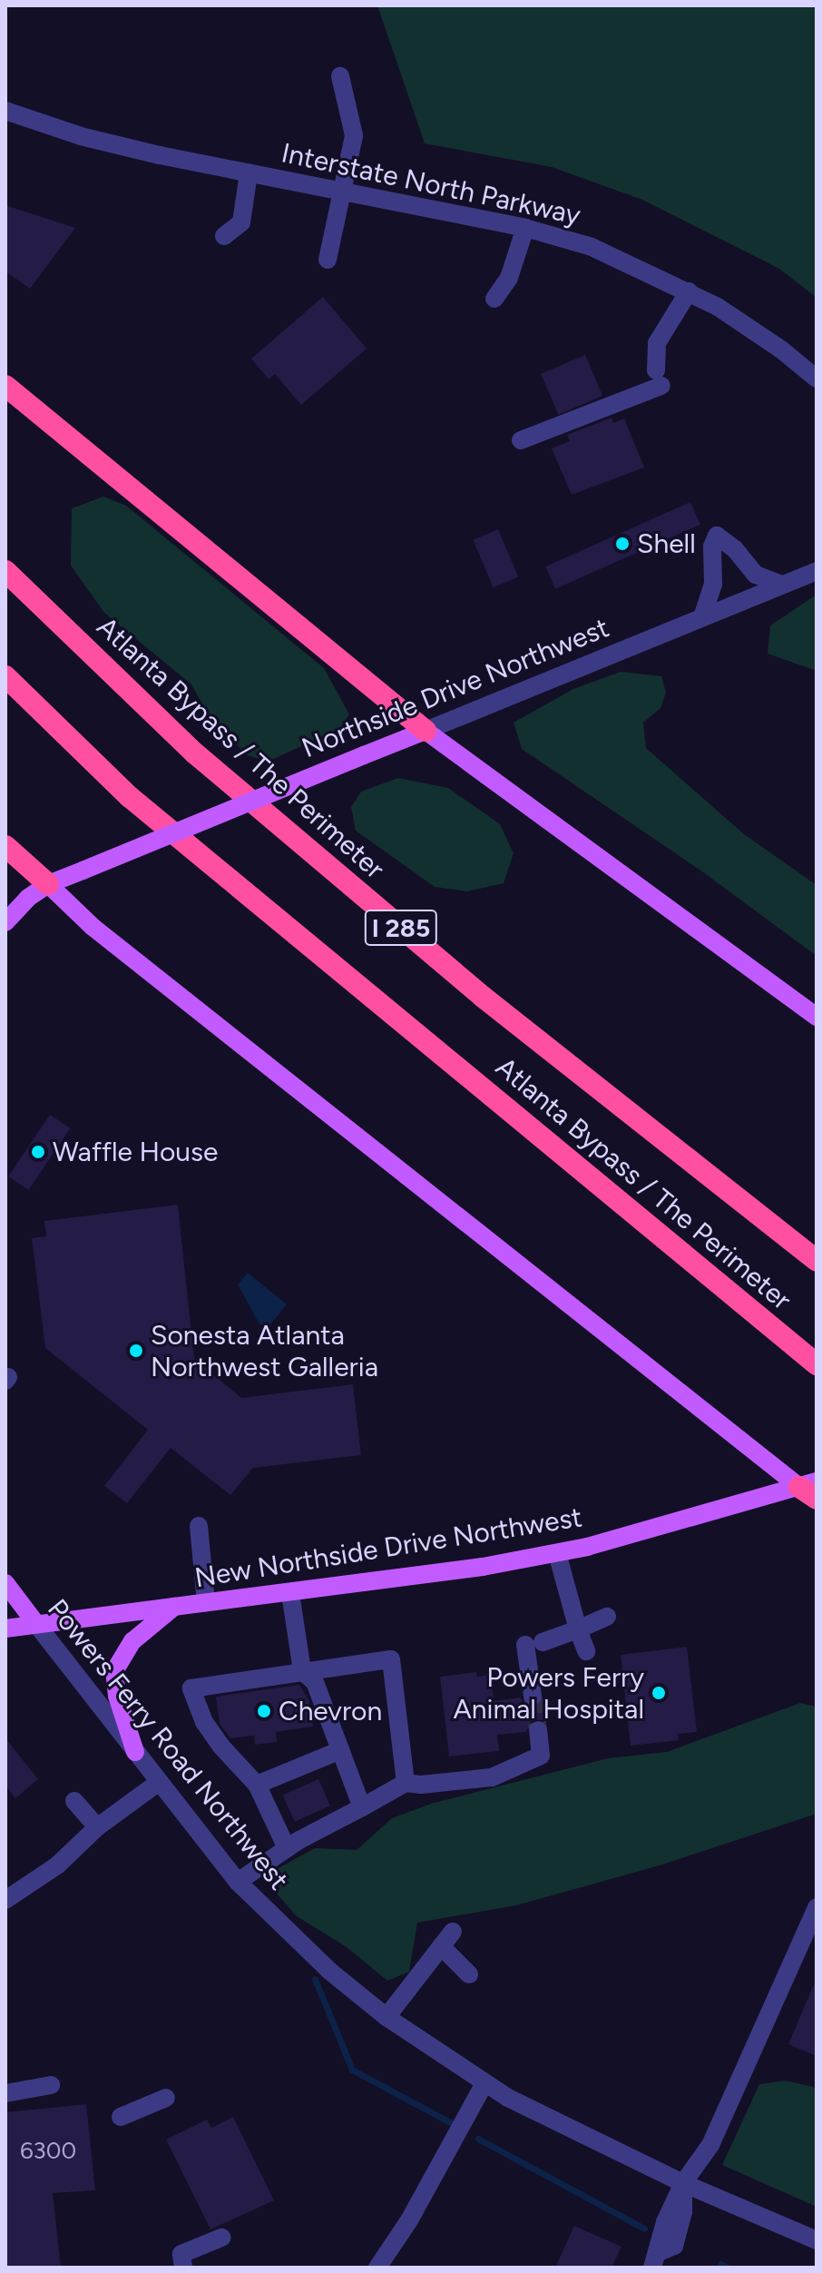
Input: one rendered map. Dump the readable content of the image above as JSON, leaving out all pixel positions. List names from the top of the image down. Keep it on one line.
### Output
{"streets":{"highway":["Atlanta Bypass / The Perimeter","I 285"],"main road":["Northside Drive Northwest","New Northside Drive Northwest","Powers Ferry Road Northwest"],"street":["Interstate North Parkway"]},"crossings":[["New Northside Drive Northwest","Powers Ferry Road Northwest"]],"places":["Shell","Waffle House","Sonesta Atlanta Northwest Galleria","Powers Ferry Animal Hospital","Chevron"],"house_numbers":["6300"]}
